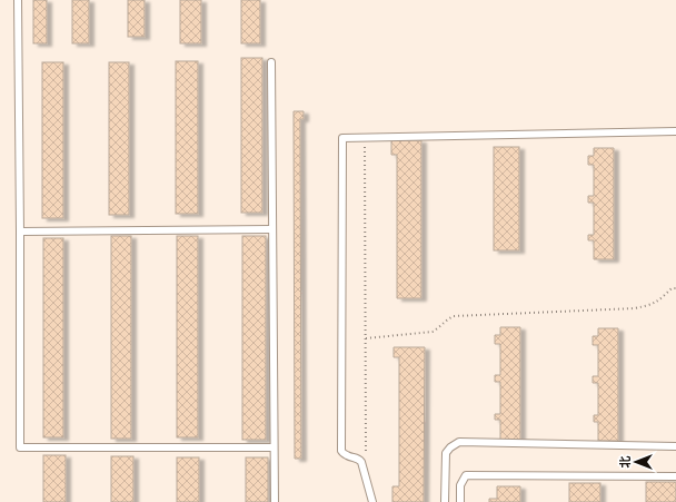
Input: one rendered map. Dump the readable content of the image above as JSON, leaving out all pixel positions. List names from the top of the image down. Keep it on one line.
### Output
{"north":"left"}
